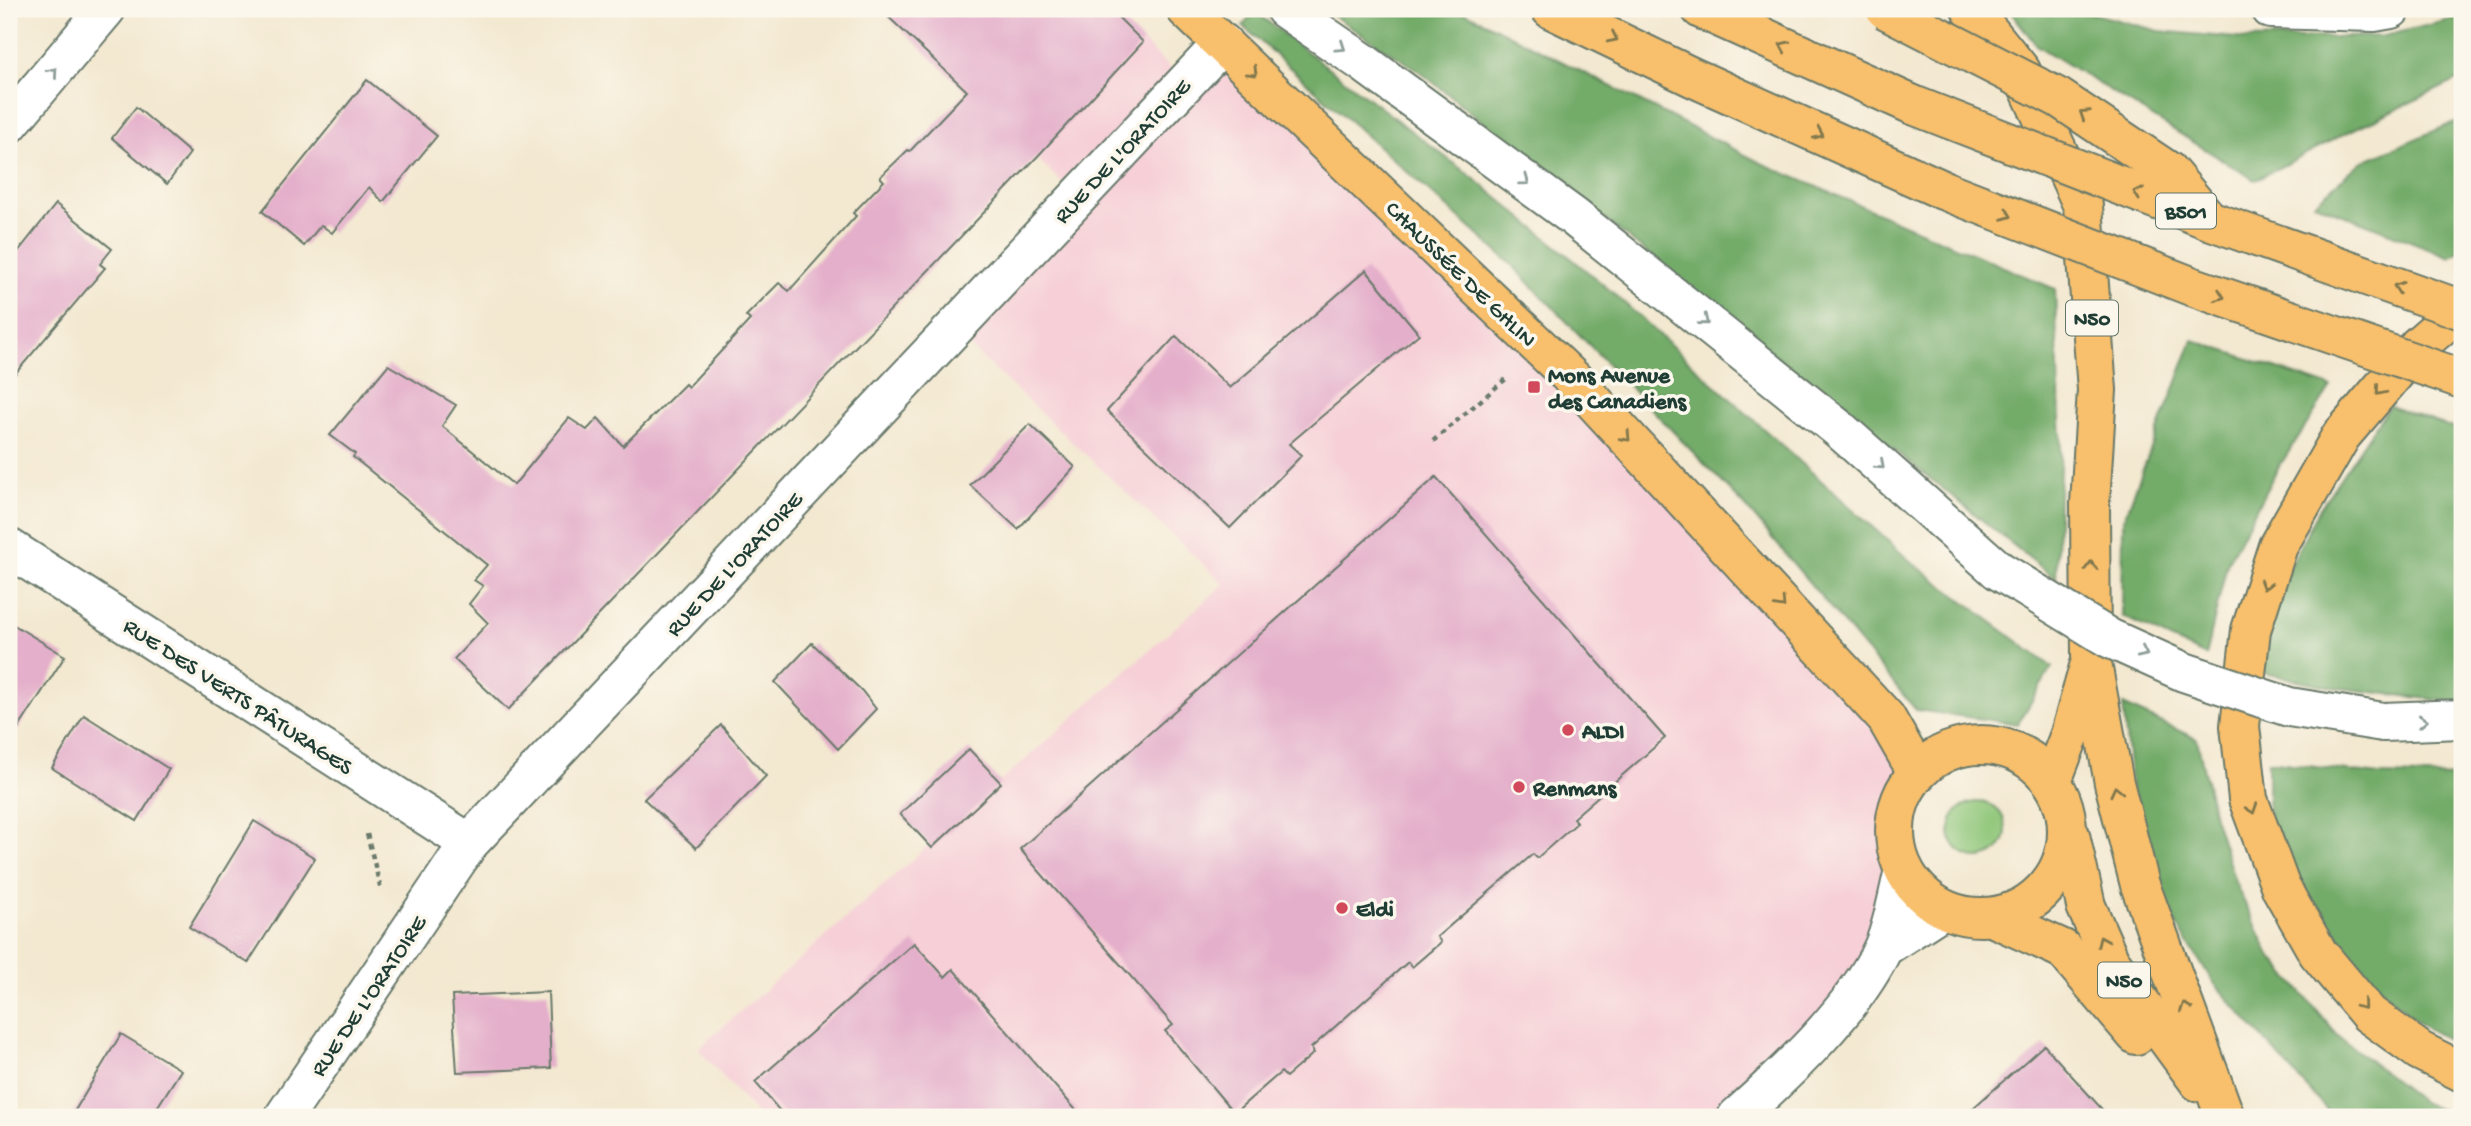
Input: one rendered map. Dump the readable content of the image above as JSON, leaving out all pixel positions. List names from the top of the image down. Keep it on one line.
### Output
{"streets":{"main road":["B501","CHAUSSÉE DE GHLIN","N50"],"street":["RUE DE L'ORATOIRE","RUE DES VERTS PÂTURAGES"]},"crossings":[["RUE DE L'ORATOIRE","CHAUSSÉE DE GHLIN"],["RUE DE L'ORATOIRE","RUE DES VERTS PÂTURAGES"],["CHAUSSÉE DE GHLIN","N50"]],"one_way":["CHAUSSÉE DE GHLIN"],"places":{"transit":["Mons Avenue des Canadiens"],"other":["ALDI","Renmans","Eldi"]}}
